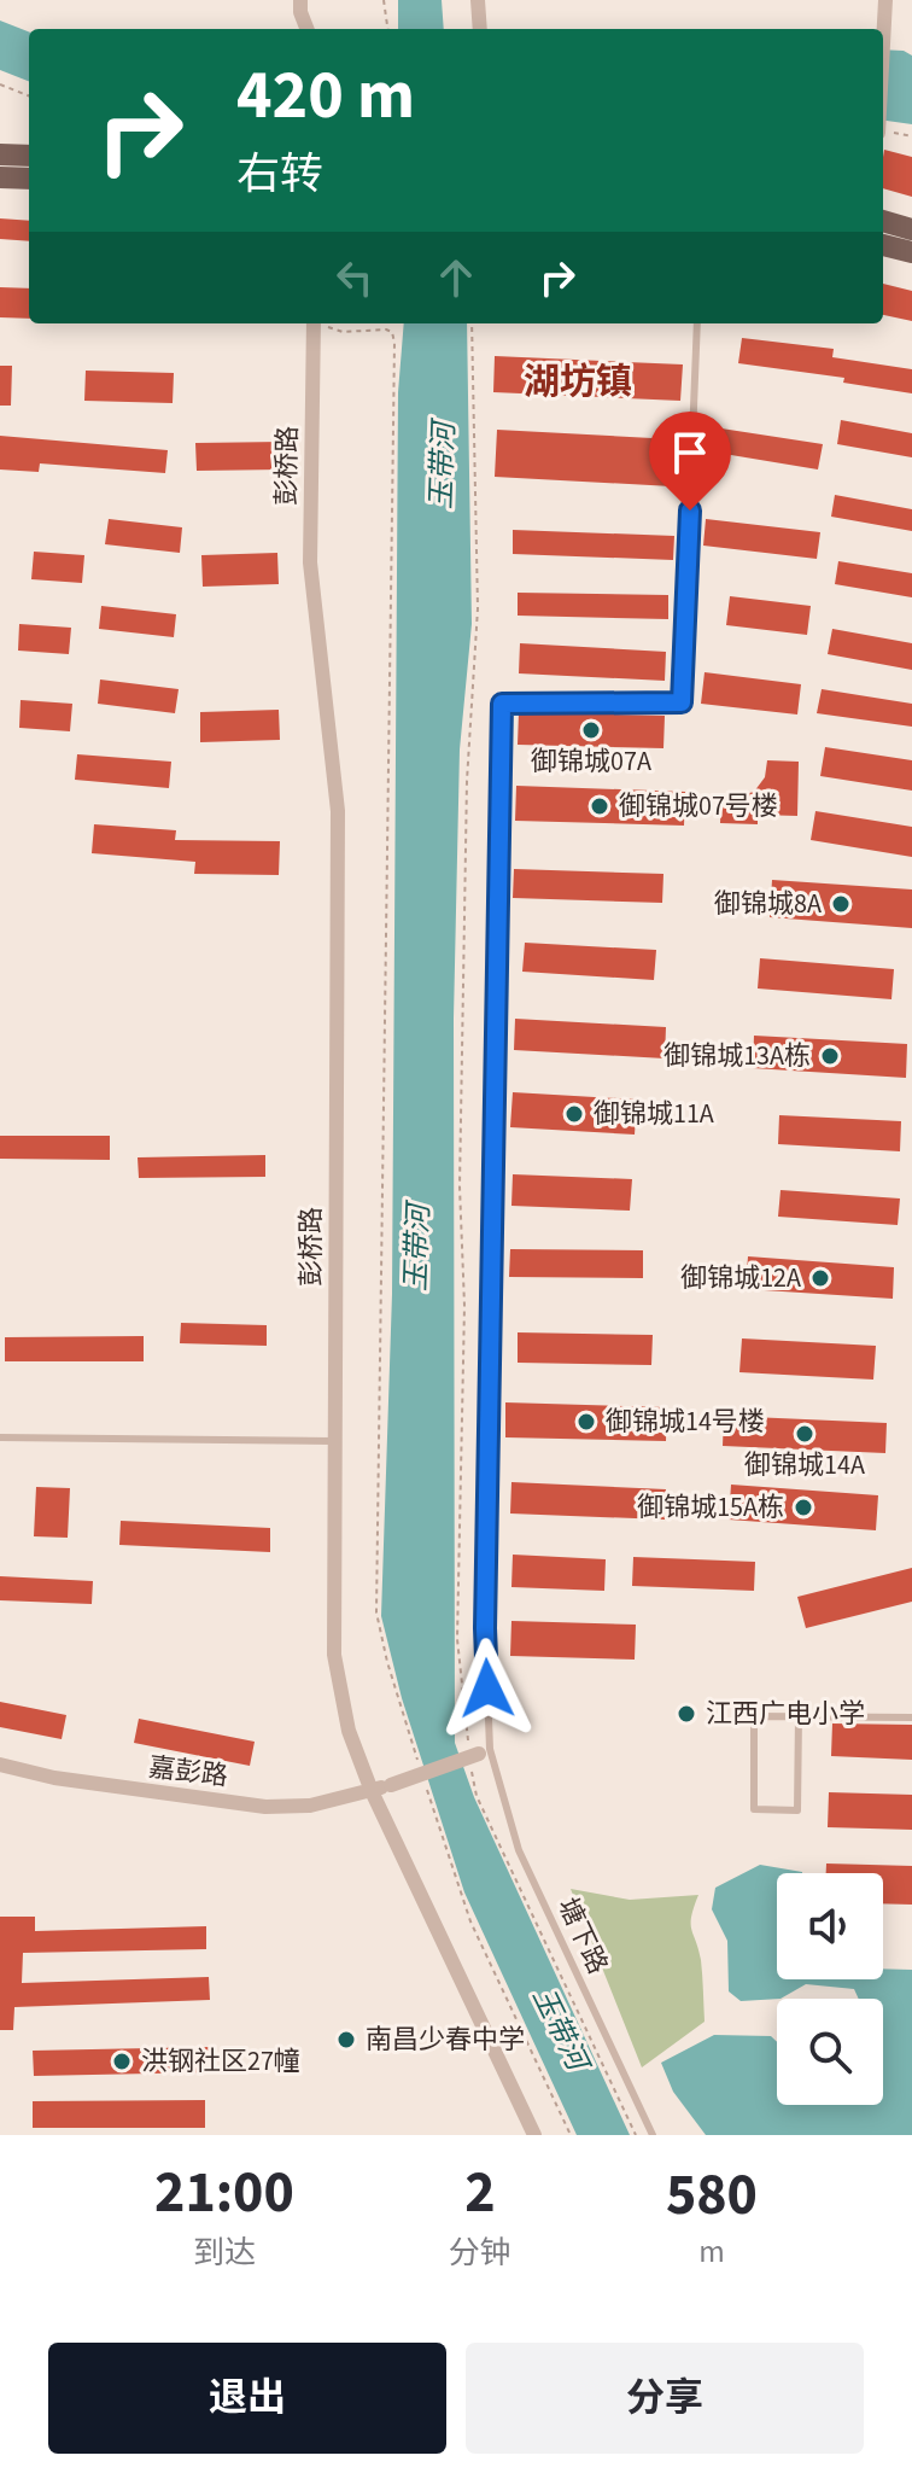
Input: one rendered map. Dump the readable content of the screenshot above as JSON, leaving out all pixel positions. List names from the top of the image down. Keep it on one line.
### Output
{"streets":{"street":["彭桥路","嘉彭路"],"lane":["塘下路"]},"crossings":[["彭桥路","嘉彭路"],["嘉彭路","塘下路"]],"districts":["湖坊镇"],"water":["玉带河"],"places":["御锦城07A","御锦城07号楼","御锦城8A","御锦城13A栋","御锦城11A","御锦城12A","御锦城14号楼","御锦城14A","御锦城15A栋","江西广电小学","南昌少春中学","洪钢社区27幢"],"page":{"turn":["420 m","右转"],"eta":["21:00","到达","2","分钟","580","m"],"buttons":["退出","分享"]}}
